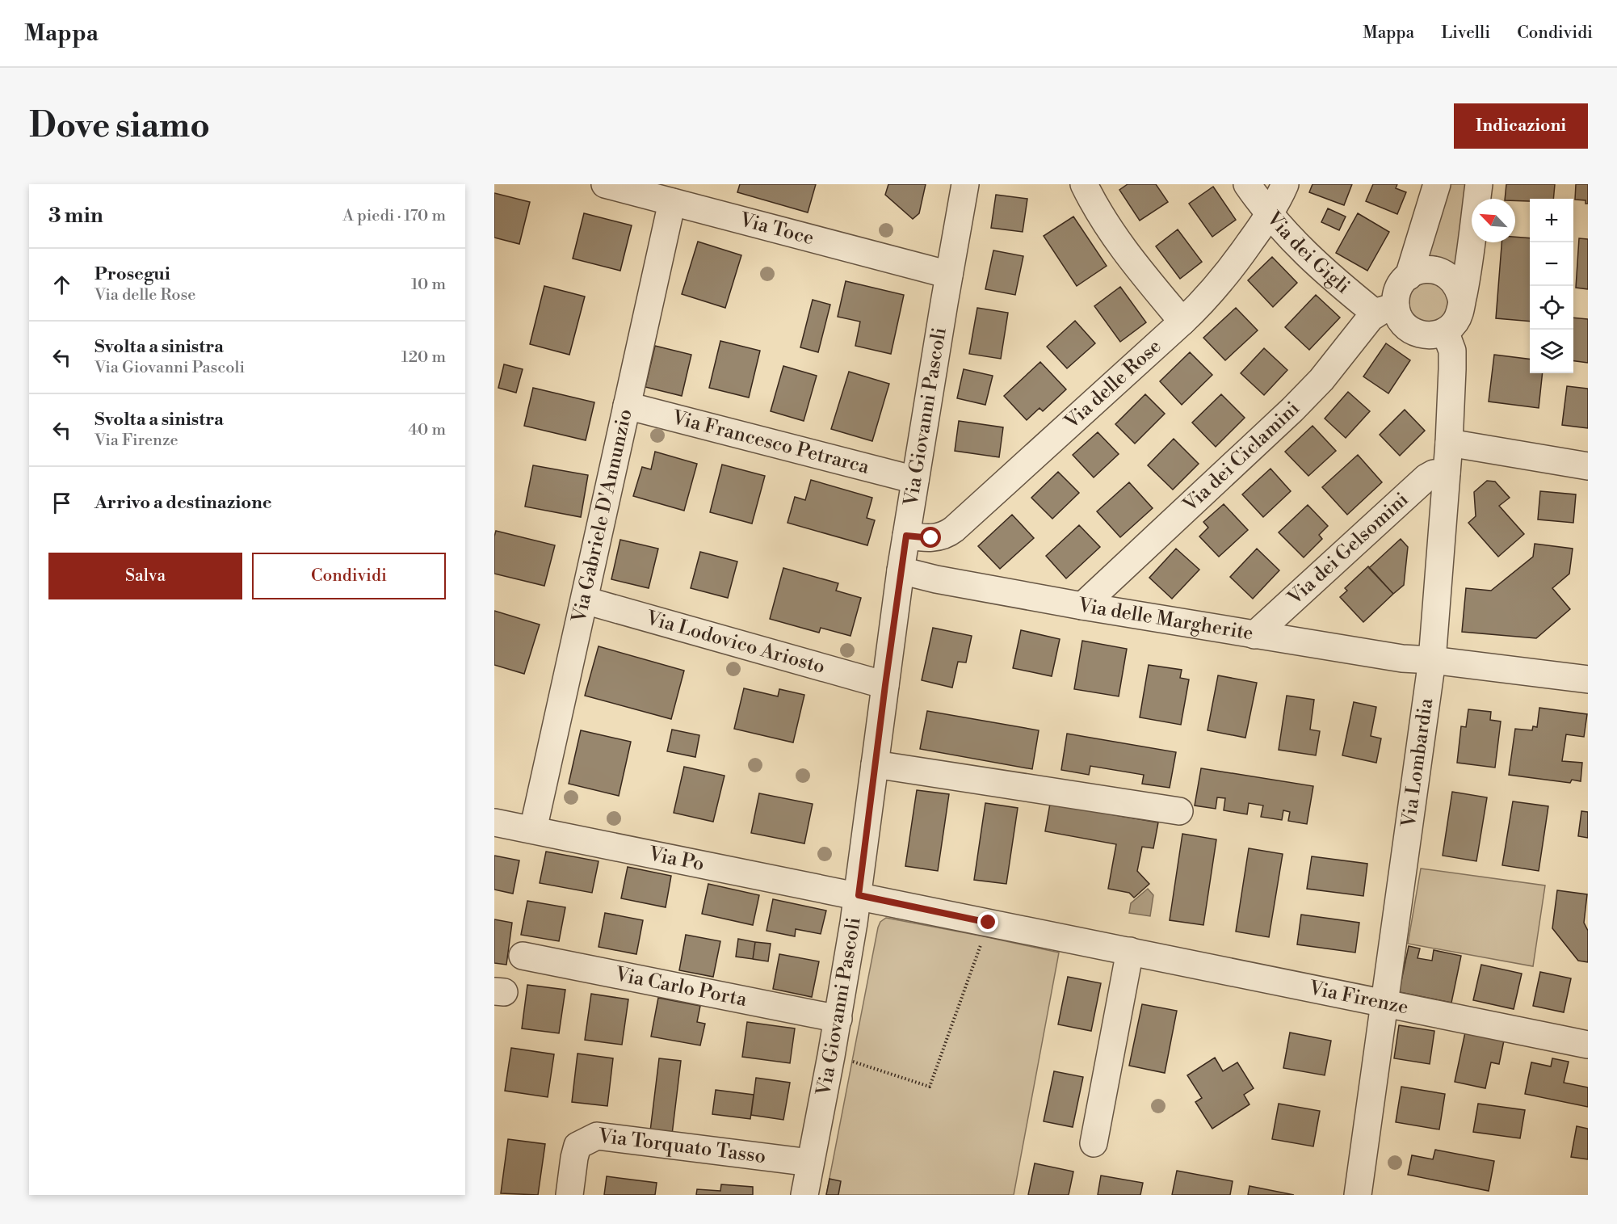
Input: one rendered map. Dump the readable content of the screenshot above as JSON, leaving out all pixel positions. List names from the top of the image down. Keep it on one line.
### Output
{"streets":{"street":["Via Toce","Via dei Gigli","Via delle Rose","Via Giovanni Pascoli","Via Francesco Petrarca","Via dei Ciclamini","Via Gabriele D'Annunzio","Via dei Gelsomini","Via delle Margherite","Via Lodovico Ariosto","Via Lombardia","Via Po","Via Carlo Porta","Via Firenze","Via Torquato Tasso"]},"crossings":[["Via Toce","Via Giovanni Pascoli"],["Via Toce","Via Gabriele D'Annunzio"],["Via dei Gigli","Via delle Rose"],["Via dei Gigli","Via dei Ciclamini"],["Via dei Gigli","Via Lombardia"],["Via delle Rose","Via Giovanni Pascoli"],["Via Giovanni Pascoli","Via Francesco Petrarca"],["Via Giovanni Pascoli","Via delle Margherite"],["Via Giovanni Pascoli","Via Lodovico Ariosto"],["Via Giovanni Pascoli","Via Po"],["Via Giovanni Pascoli","Via Carlo Porta"],["Via Giovanni Pascoli","Via Firenze"],["Via Giovanni Pascoli","Via Torquato Tasso"],["Via Francesco Petrarca","Via Gabriele D'Annunzio"],["Via dei Ciclamini","Via delle Margherite"],["Via dei Ciclamini","Via Lombardia"],["Via Gabriele D'Annunzio","Via Lodovico Ariosto"],["Via Gabriele D'Annunzio","Via Po"],["Via dei Gelsomini","Via delle Margherite"],["Via dei Gelsomini","Via Lombardia"],["Via delle Margherite","Via Lombardia"],["Via Lombardia","Via Firenze"],["Via Po","Via Firenze"]],"north":"top left","page":{"header":"Mappa","nav":["Mappa","Livelli","Condividi"],"buttons":["Indicazioni",["Salva","Condividi"]],"title":"Dove siamo","heading":["3 min","A piedi · 170 m"],"map_buttons":["+","−"],"list":[["Prosegui","Via delle Rose","10 m"],["Svolta a sinistra","Via Giovanni Pascoli","120 m"],["Svolta a sinistra","Via Firenze","40 m"],"Arrivo a destinazione"]}}
